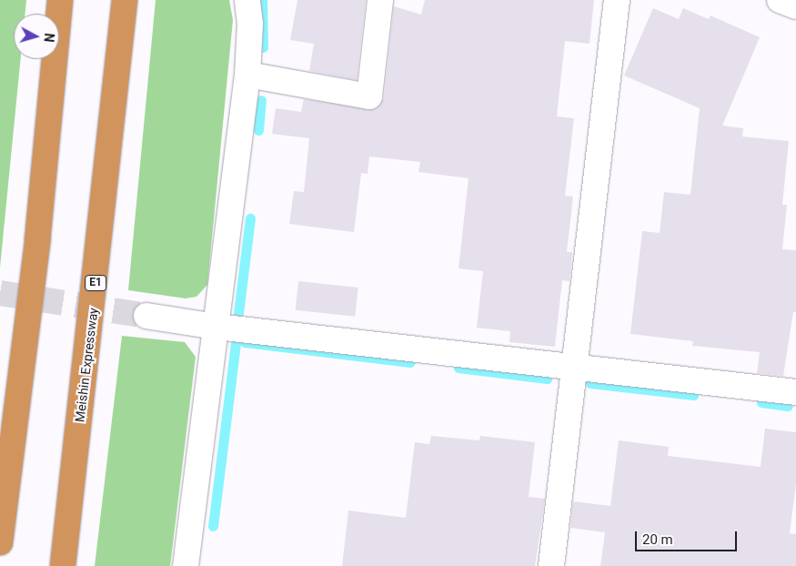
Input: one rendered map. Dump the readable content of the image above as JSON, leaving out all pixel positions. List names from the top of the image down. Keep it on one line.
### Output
{"streets":{"highway":["E1","Meishin Expressway"]},"scale_bar":"20 m","north":"right"}
